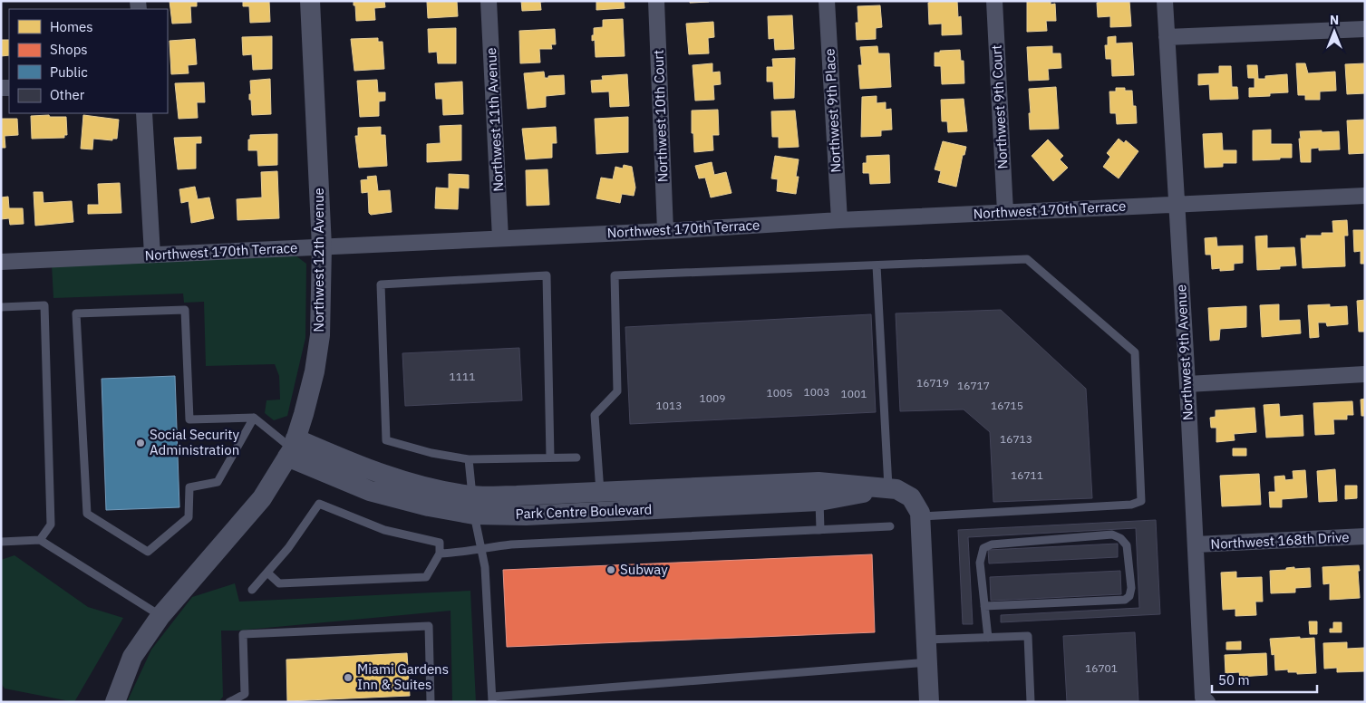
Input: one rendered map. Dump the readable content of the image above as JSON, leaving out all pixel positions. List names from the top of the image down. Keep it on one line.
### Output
{"streets":{"street":["Northwest 9th Court","Northwest 9th Place","Northwest 10th Court","Northwest 11th Avenue","Northwest 170th Terrace","Northwest 12th Avenue","Northwest 9th Avenue","Park Centre Boulevard","Northwest 168th Drive"]},"crossings":[["Northwest 9th Court","Northwest 170th Terrace"],["Northwest 9th Place","Northwest 170th Terrace"],["Northwest 10th Court","Northwest 170th Terrace"],["Northwest 11th Avenue","Northwest 170th Terrace"],["Northwest 170th Terrace","Northwest 12th Avenue"],["Northwest 170th Terrace","Northwest 9th Avenue"],["Northwest 12th Avenue","Park Centre Boulevard"],["Northwest 9th Avenue","Northwest 168th Drive"]],"places":["Social Security Administration","Subway","Miami Gardens Inn & Suites"],"house_numbers":["1111","16719","16717","1003","1005","1001","1009","1013","16715","16713","16711","16701"],"legend":["Homes","Shops","Public","Other"],"scale_bar":"50 m","north":"top"}
